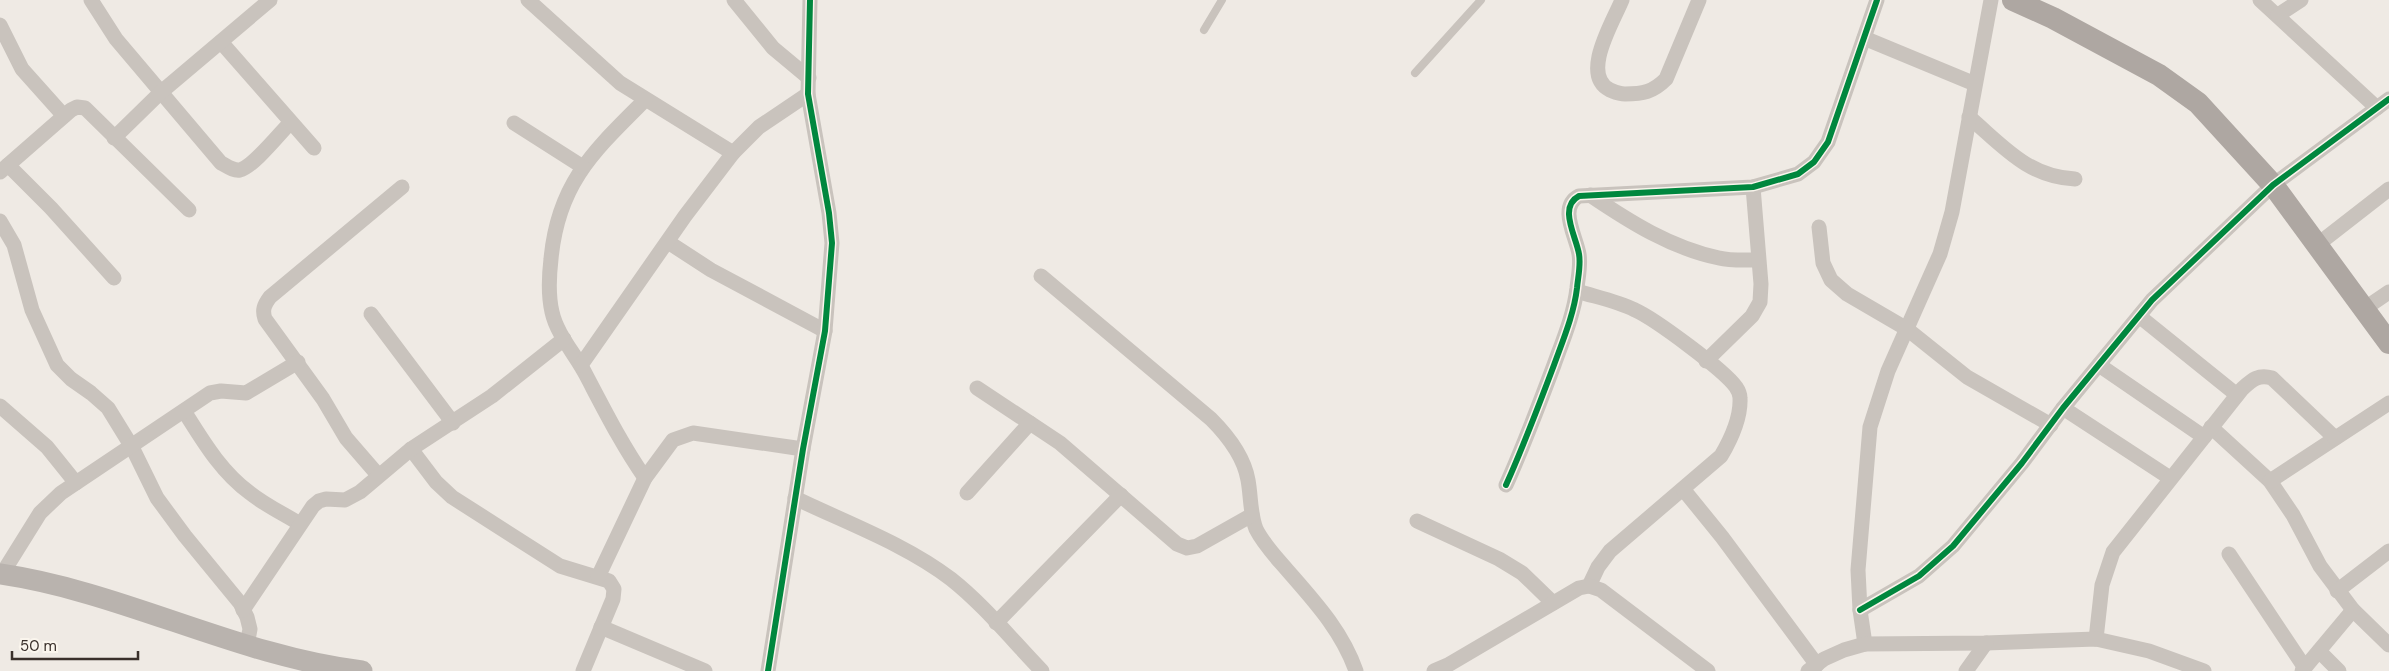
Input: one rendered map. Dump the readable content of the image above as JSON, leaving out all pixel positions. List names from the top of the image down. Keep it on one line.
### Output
{"scale_bar":"50 m"}
